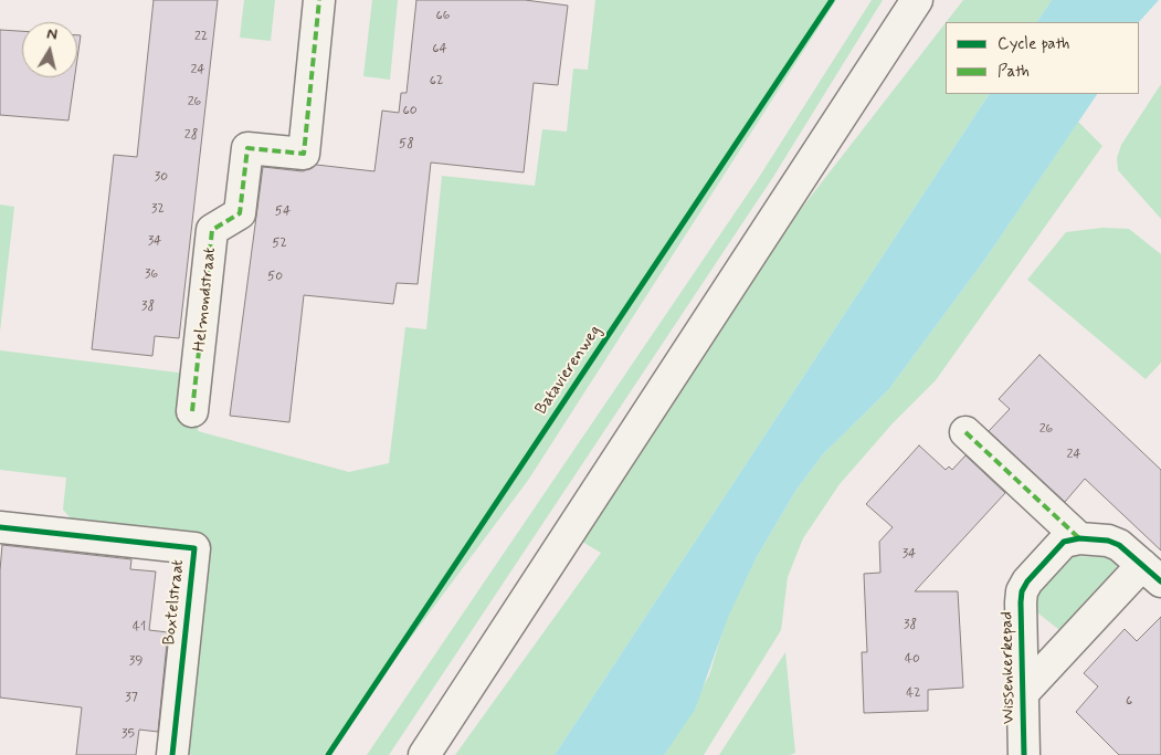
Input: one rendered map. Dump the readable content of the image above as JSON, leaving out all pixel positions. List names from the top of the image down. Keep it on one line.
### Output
{"streets":{"street":["Helmondstraat","Boxtelstraat","Wissenkerkepad"],"cycle path":["Batavierenweg"]},"house_numbers":["66","22","64","24","62","26","60","28","58","30","32","54","34","52","36","50","38","26","24","34","38","41","40","39","42","37","6","35"],"legend":["Cycle path","Path"],"north":"top"}
